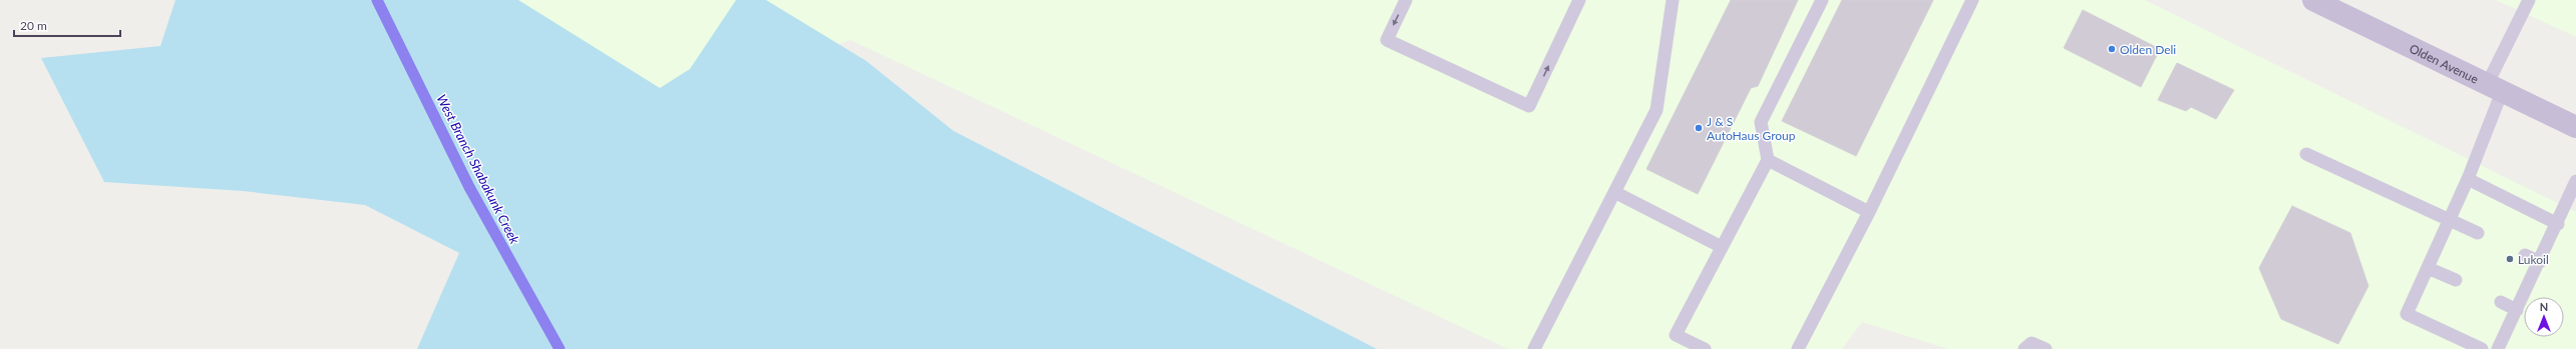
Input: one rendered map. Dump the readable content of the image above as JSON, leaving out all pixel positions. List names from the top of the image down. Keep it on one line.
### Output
{"streets":{"main road":["Olden Avenue"]},"water":["West Branch Shabakunk Creek"],"places":["Olden Deli","J & S AutoHaus Group","Lukoil"],"scale_bar":"20 m","north":"top"}
